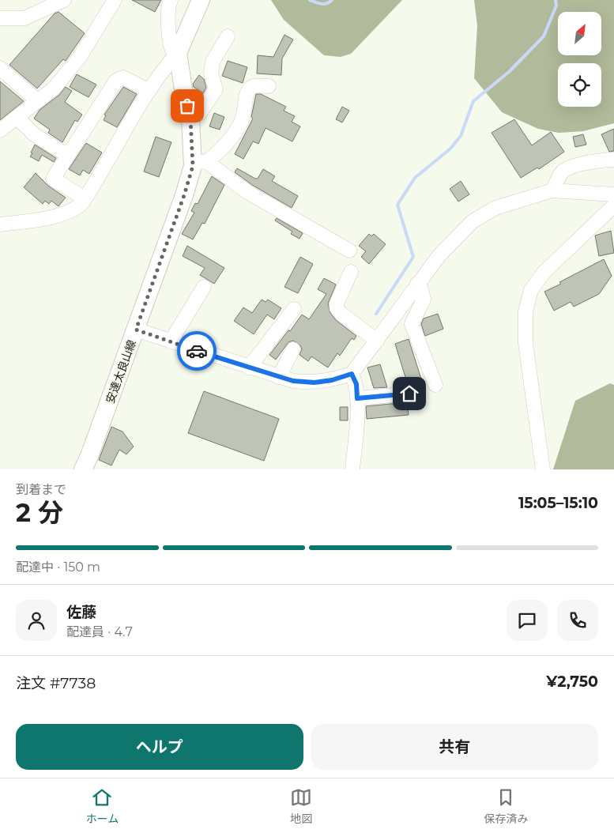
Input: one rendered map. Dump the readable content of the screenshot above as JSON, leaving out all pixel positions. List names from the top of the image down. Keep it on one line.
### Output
{"streets":{"main road":["安達太良山線"]},"north":"top right","page":{"heading":["2 分","到着まで","15:05–15:10"],"panel":["佐藤","配達員 · 4.7","注文 #7738","¥2,750"],"bar":"配達中 · 150 m","buttons":["ヘルプ","共有"],"tabs":["ホーム","地図","保存済み"]}}
